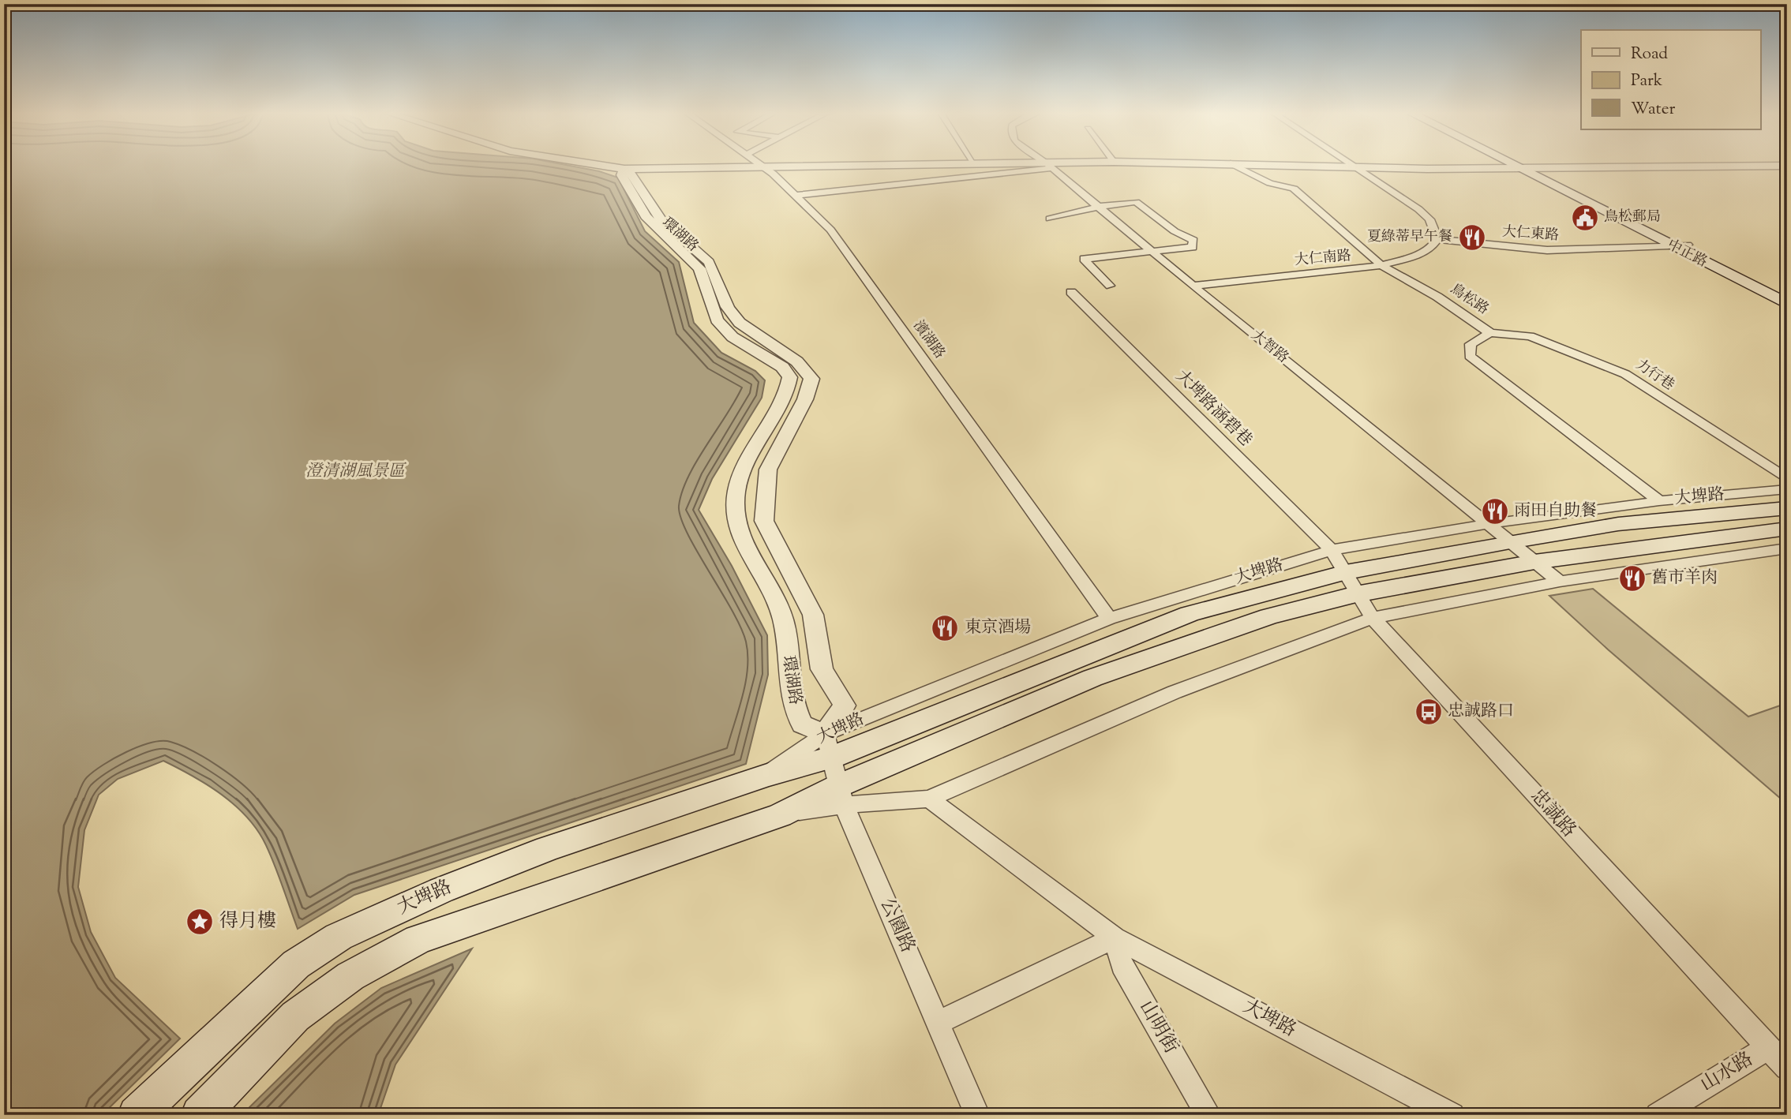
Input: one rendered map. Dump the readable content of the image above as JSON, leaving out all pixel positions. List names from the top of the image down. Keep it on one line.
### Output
{"streets":{"main road":["中正路","大埤路"],"street":["大仁東路","環湖路","大仁南路","鳥松路","濱湖路","大智路","力行巷","大埤路涵碧巷","忠誠路","公園路","山明街","山水路"]},"crossings":[["大仁東路","中正路"],["大仁東路","大仁南路"],["環湖路","大埤路"],["環湖路","公園路"],["大仁南路","鳥松路"],["大仁南路","大智路"],["鳥松路","力行巷"],["鳥松路","大埤路"],["濱湖路","大埤路"],["大智路","大埤路"],["大埤路涵碧巷","大埤路"],["大埤路涵碧巷","忠誠路"],["大埤路","忠誠路"],["大埤路","公園路"],["大埤路","山明街"],["忠誠路","山水路"]],"parks":["澄清湖風景區"],"places":{"public building":["鳥松郵局"],"restaurant":["夏綠蒂早午餐","雨田自助餐","舊市羊肉","東京酒場"],"bus stop":["忠誠路口"],"place":["得月樓"]},"legend":["Road","Park","Water"]}
